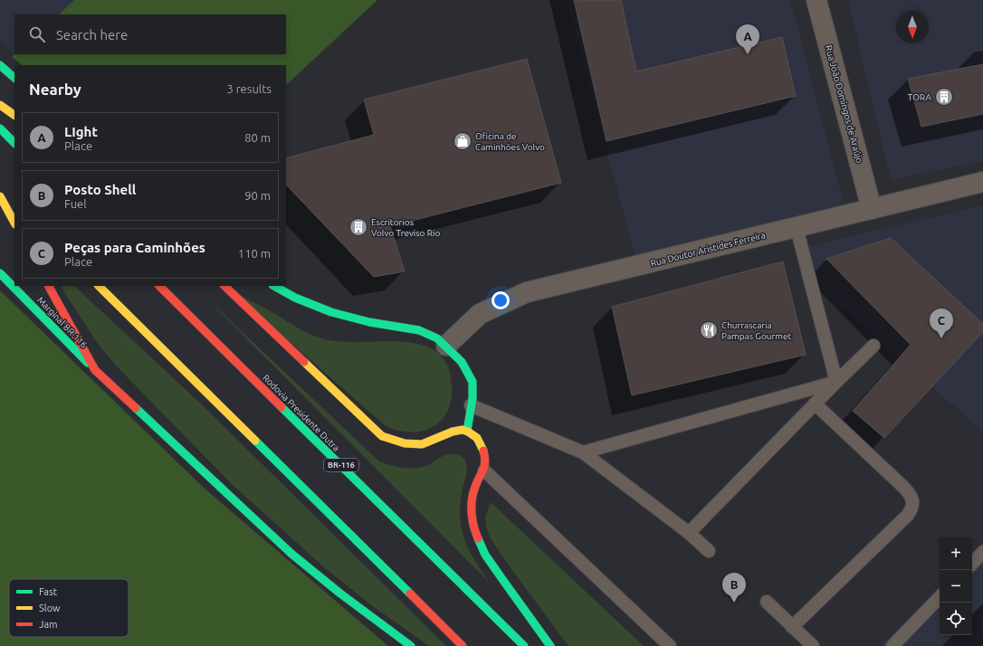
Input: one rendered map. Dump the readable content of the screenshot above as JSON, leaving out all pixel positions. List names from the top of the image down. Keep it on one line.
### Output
{"streets":{"main road":["Marginal BR-116","Rodovia Presidente Dutra","BR-116"],"street":["Rua João Domingos de Araújo","Rua Doutor Aristides Ferreira"]},"crossings":[["Rua João Domingos de Araújo","Rua Doutor Aristides Ferreira"]],"places":{"building":["TORA","Escritorios Volvo Treviso Rio"],"shop":["Oficina de Caminhões Volvo"],"restaurant":["Churrascaria Pampas Gourmet"]},"legend":["Fast","Slow","Jam"],"north":"bottom","page":{"search":"Search here","pins":["A","C","B"],"heading":["Nearby","3 results"],"list":[{"mark":"A","name":"LIght","note":"Place","value":"80 m"},{"mark":"B","name":"Posto Shell","note":"Fuel","value":"90 m"},{"mark":"C","name":"Peças para Caminhões","note":"Place","value":"110 m"}],"map_buttons":["+","−"]}}
